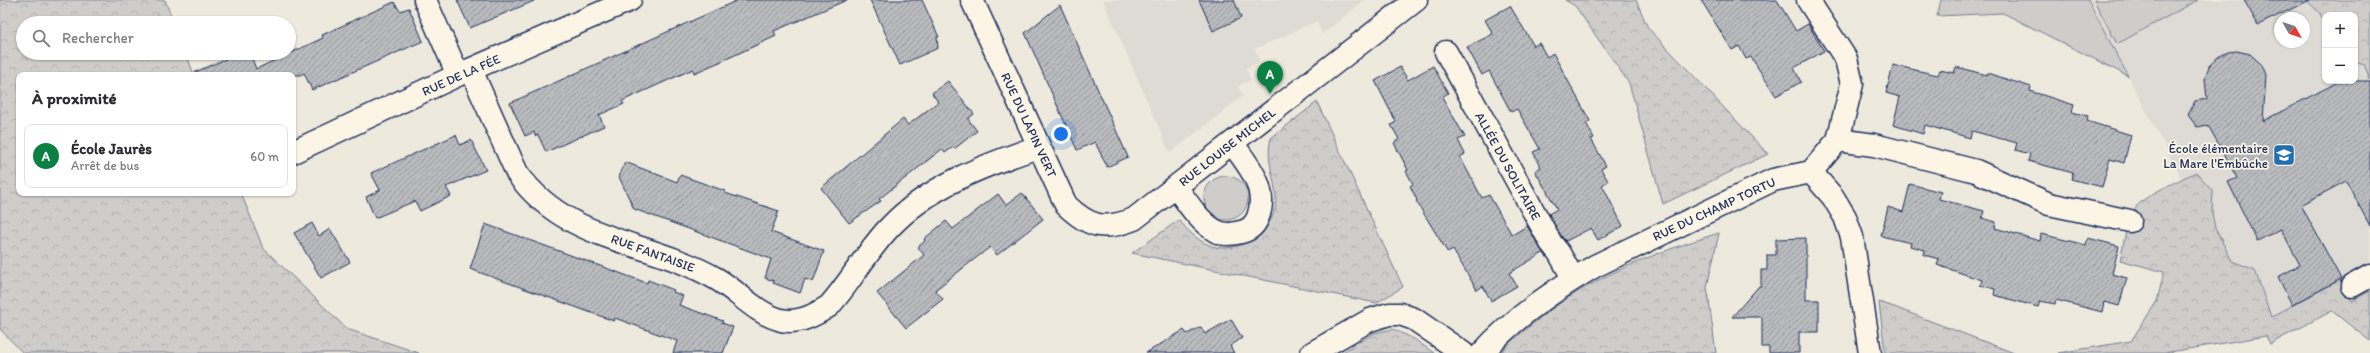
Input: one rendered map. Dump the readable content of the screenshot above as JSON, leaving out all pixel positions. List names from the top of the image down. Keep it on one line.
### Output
{"streets":{"street":["RUE DE LA FÉE","RUE DU LAPIN VERT","RUE LOUISE MICHEL","ALLÉE DU SOLITAIRE","RUE DU CHAMP TORTU","RUE FANTAISIE"]},"crossings":[["RUE DE LA FÉE","RUE FANTAISIE"],["RUE DU LAPIN VERT","RUE LOUISE MICHEL"],["RUE DU LAPIN VERT","RUE FANTAISIE"],["ALLÉE DU SOLITAIRE","RUE DU CHAMP TORTU"]],"places":{"school or university":["École élémentaire La Mare l'Embûche"]},"north":"bottom right","page":{"map_buttons":["+","−"],"search":"Rechercher","pins":"A","heading":"À proximité","list":[{"mark":"A","name":"École Jaurès","note":"Arrêt de bus","value":"60 m"}]}}
